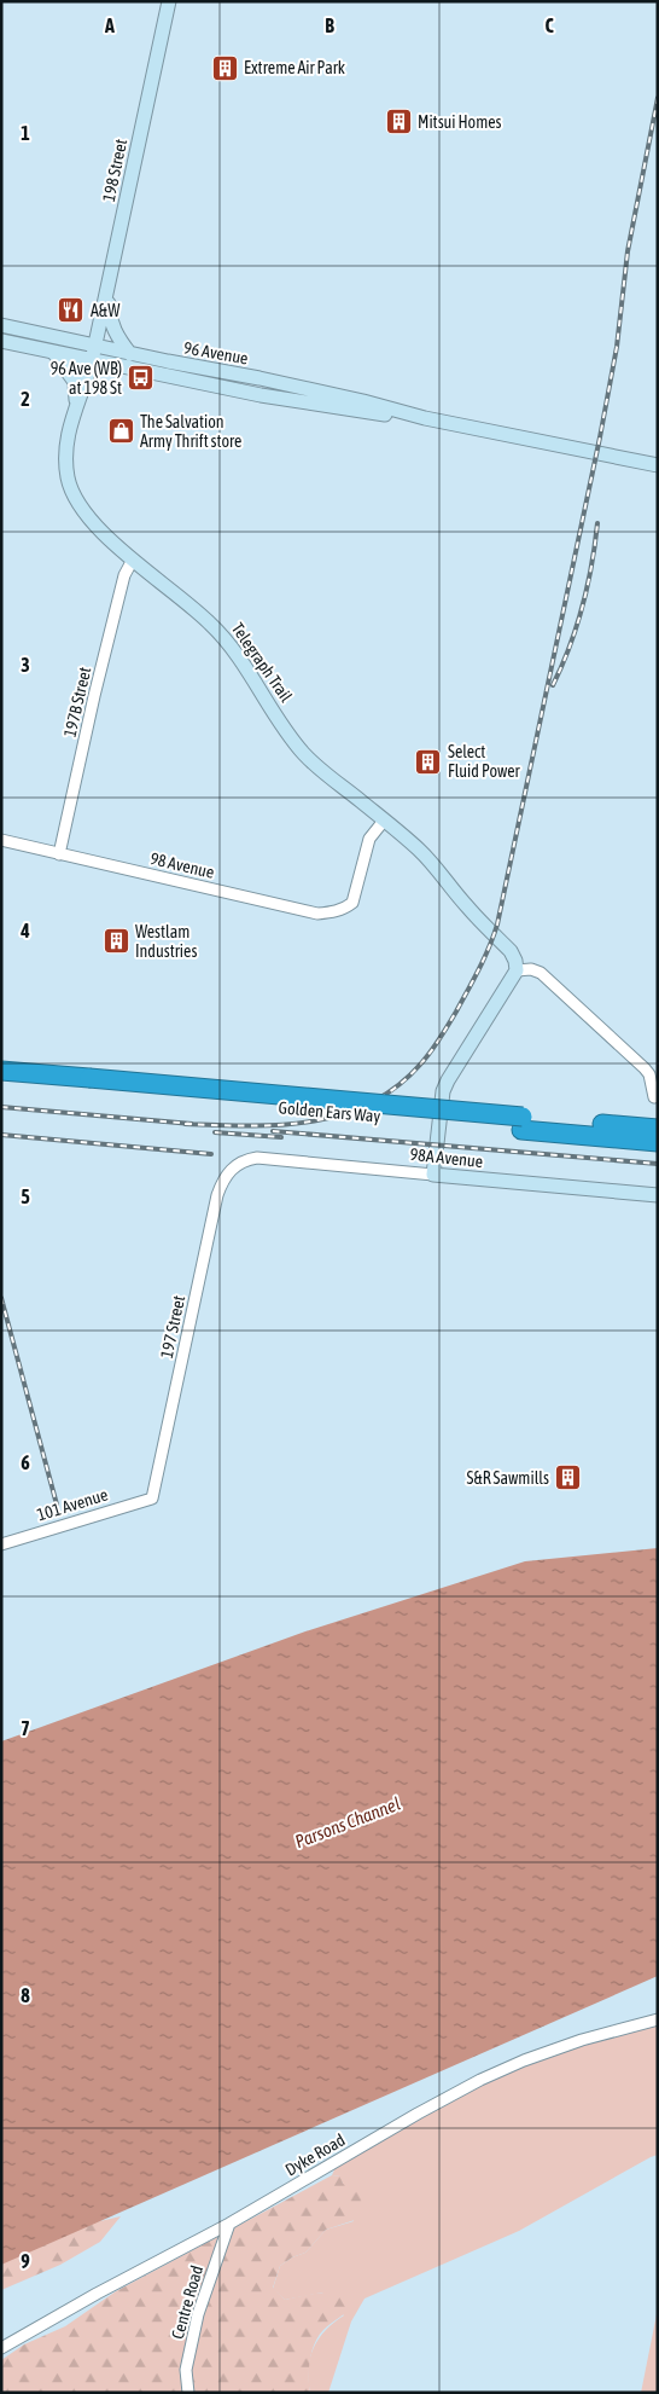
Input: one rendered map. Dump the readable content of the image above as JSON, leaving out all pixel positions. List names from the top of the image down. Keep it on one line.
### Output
{"streets":{"highway":["Golden Ears Way"],"street":["198 Street","96 Avenue","Telegraph Trail","197B Street","98 Avenue","98A Avenue","197 Street","101 Avenue","Dyke Road","Centre Road"]},"crossings":[["198 Street","96 Avenue"],["198 Street","Telegraph Trail"],["96 Avenue","Telegraph Trail"],["Telegraph Trail","197B Street"],["Telegraph Trail","98 Avenue"],["197B Street","98 Avenue"],["98A Avenue","197 Street"],["197 Street","101 Avenue"],["Dyke Road","Centre Road"]],"water":["Parsons Channel"],"places":{"building":["Extreme Air Park","Mitsui Homes","Select Fluid Power","Westlam Industries","S&R Sawmills"],"restaurant":["A&W"],"bus stop":["96 Ave (WB) at 198 St"],"shop":["The Salvation Army Thrift store"]},"grid":{"columns":["A","B","C"],"rows":["1","2","3","4","5","6","7","8","9"]}}
